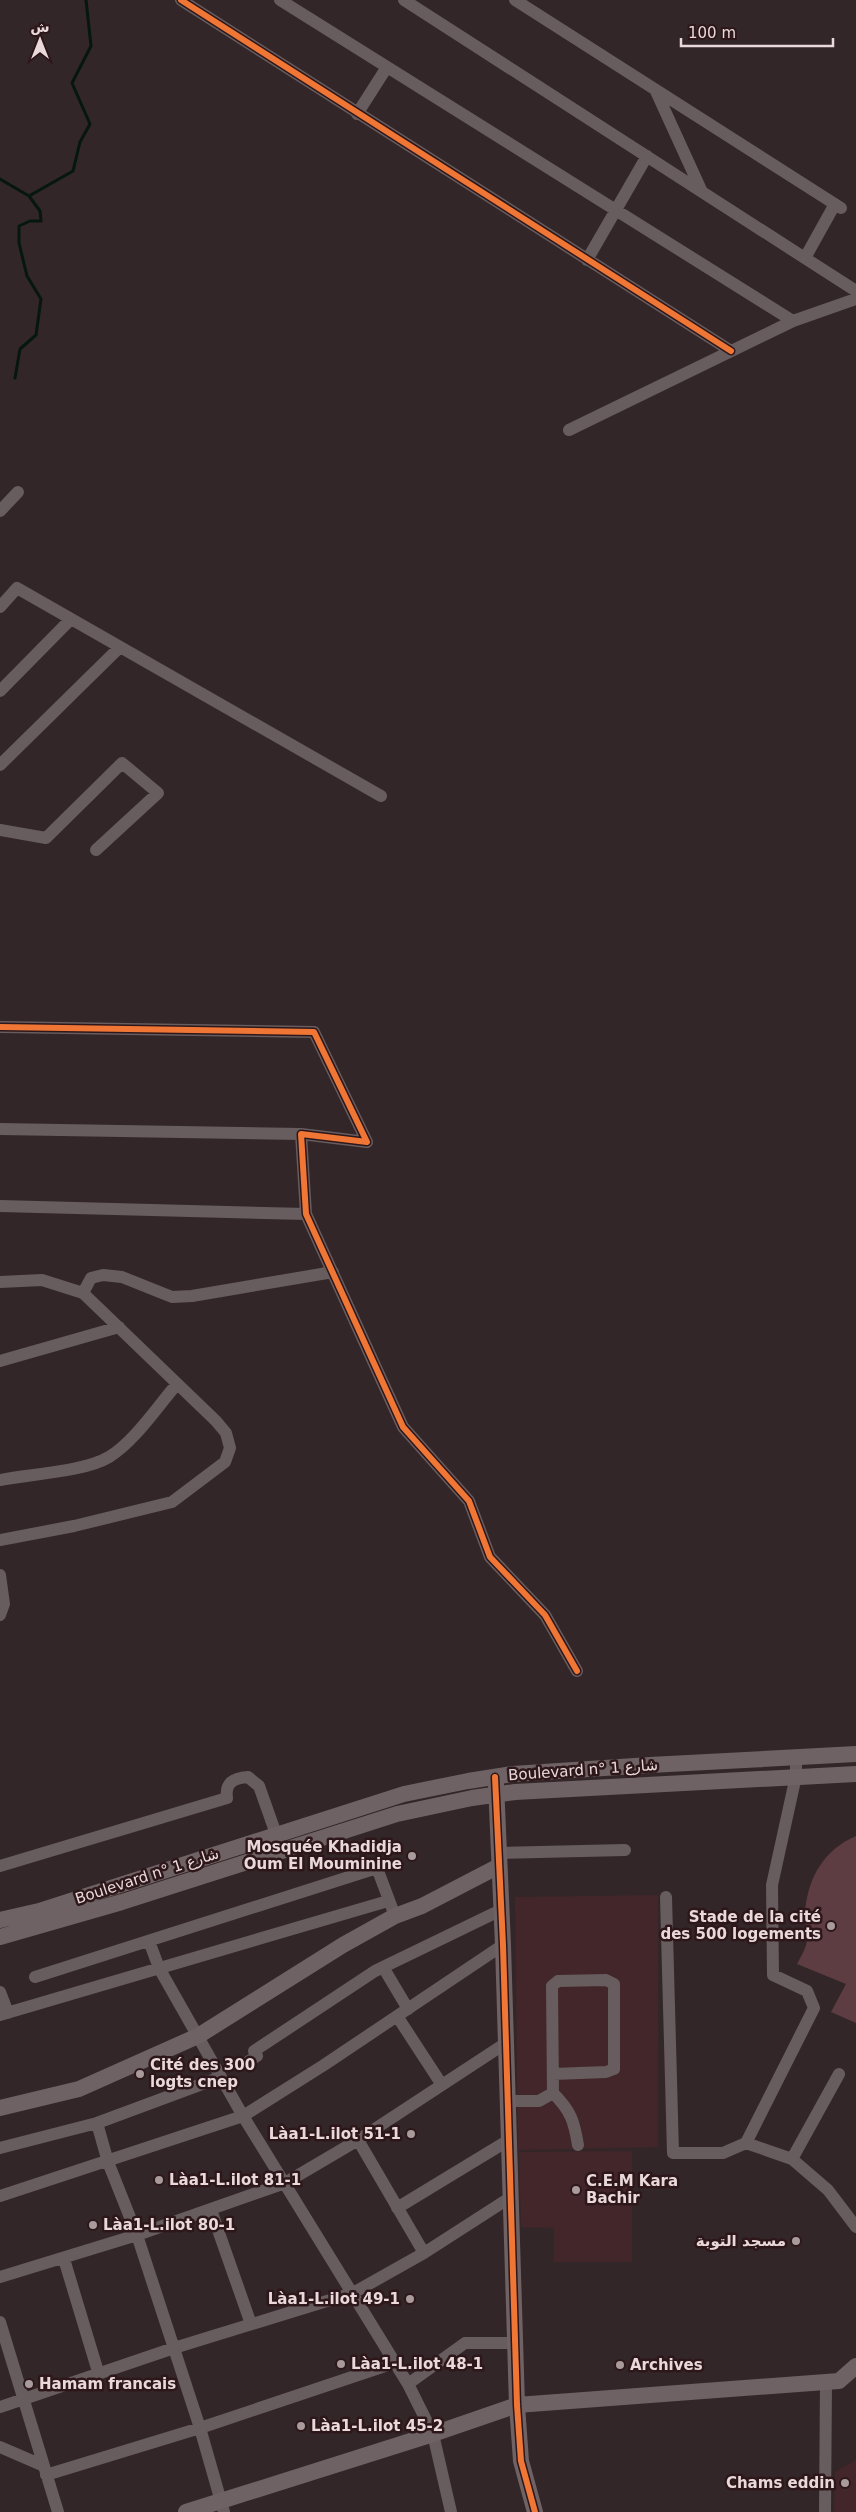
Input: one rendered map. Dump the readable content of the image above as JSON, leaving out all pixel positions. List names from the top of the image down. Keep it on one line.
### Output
{"streets":{"street":["Boulevard n° شارع 1"]},"places":["Mosquée Khadidja Oum El Mouminine","Stade de la cité des 500 logements","Cité des 300 logts cnep","Làa1-L.ilot 51-1","Làa1-L.ilot 81-1","C.E.M Kara Bachir","Làa1-L.ilot 80-1","مسجد التوبة","Làa1-L.ilot 49-1","Làa1-L.ilot 48-1","Archives","Hamam francais","Làa1-L.ilot 45-2","Chams eddin"],"scale_bar":"100 m","north":"top"}
